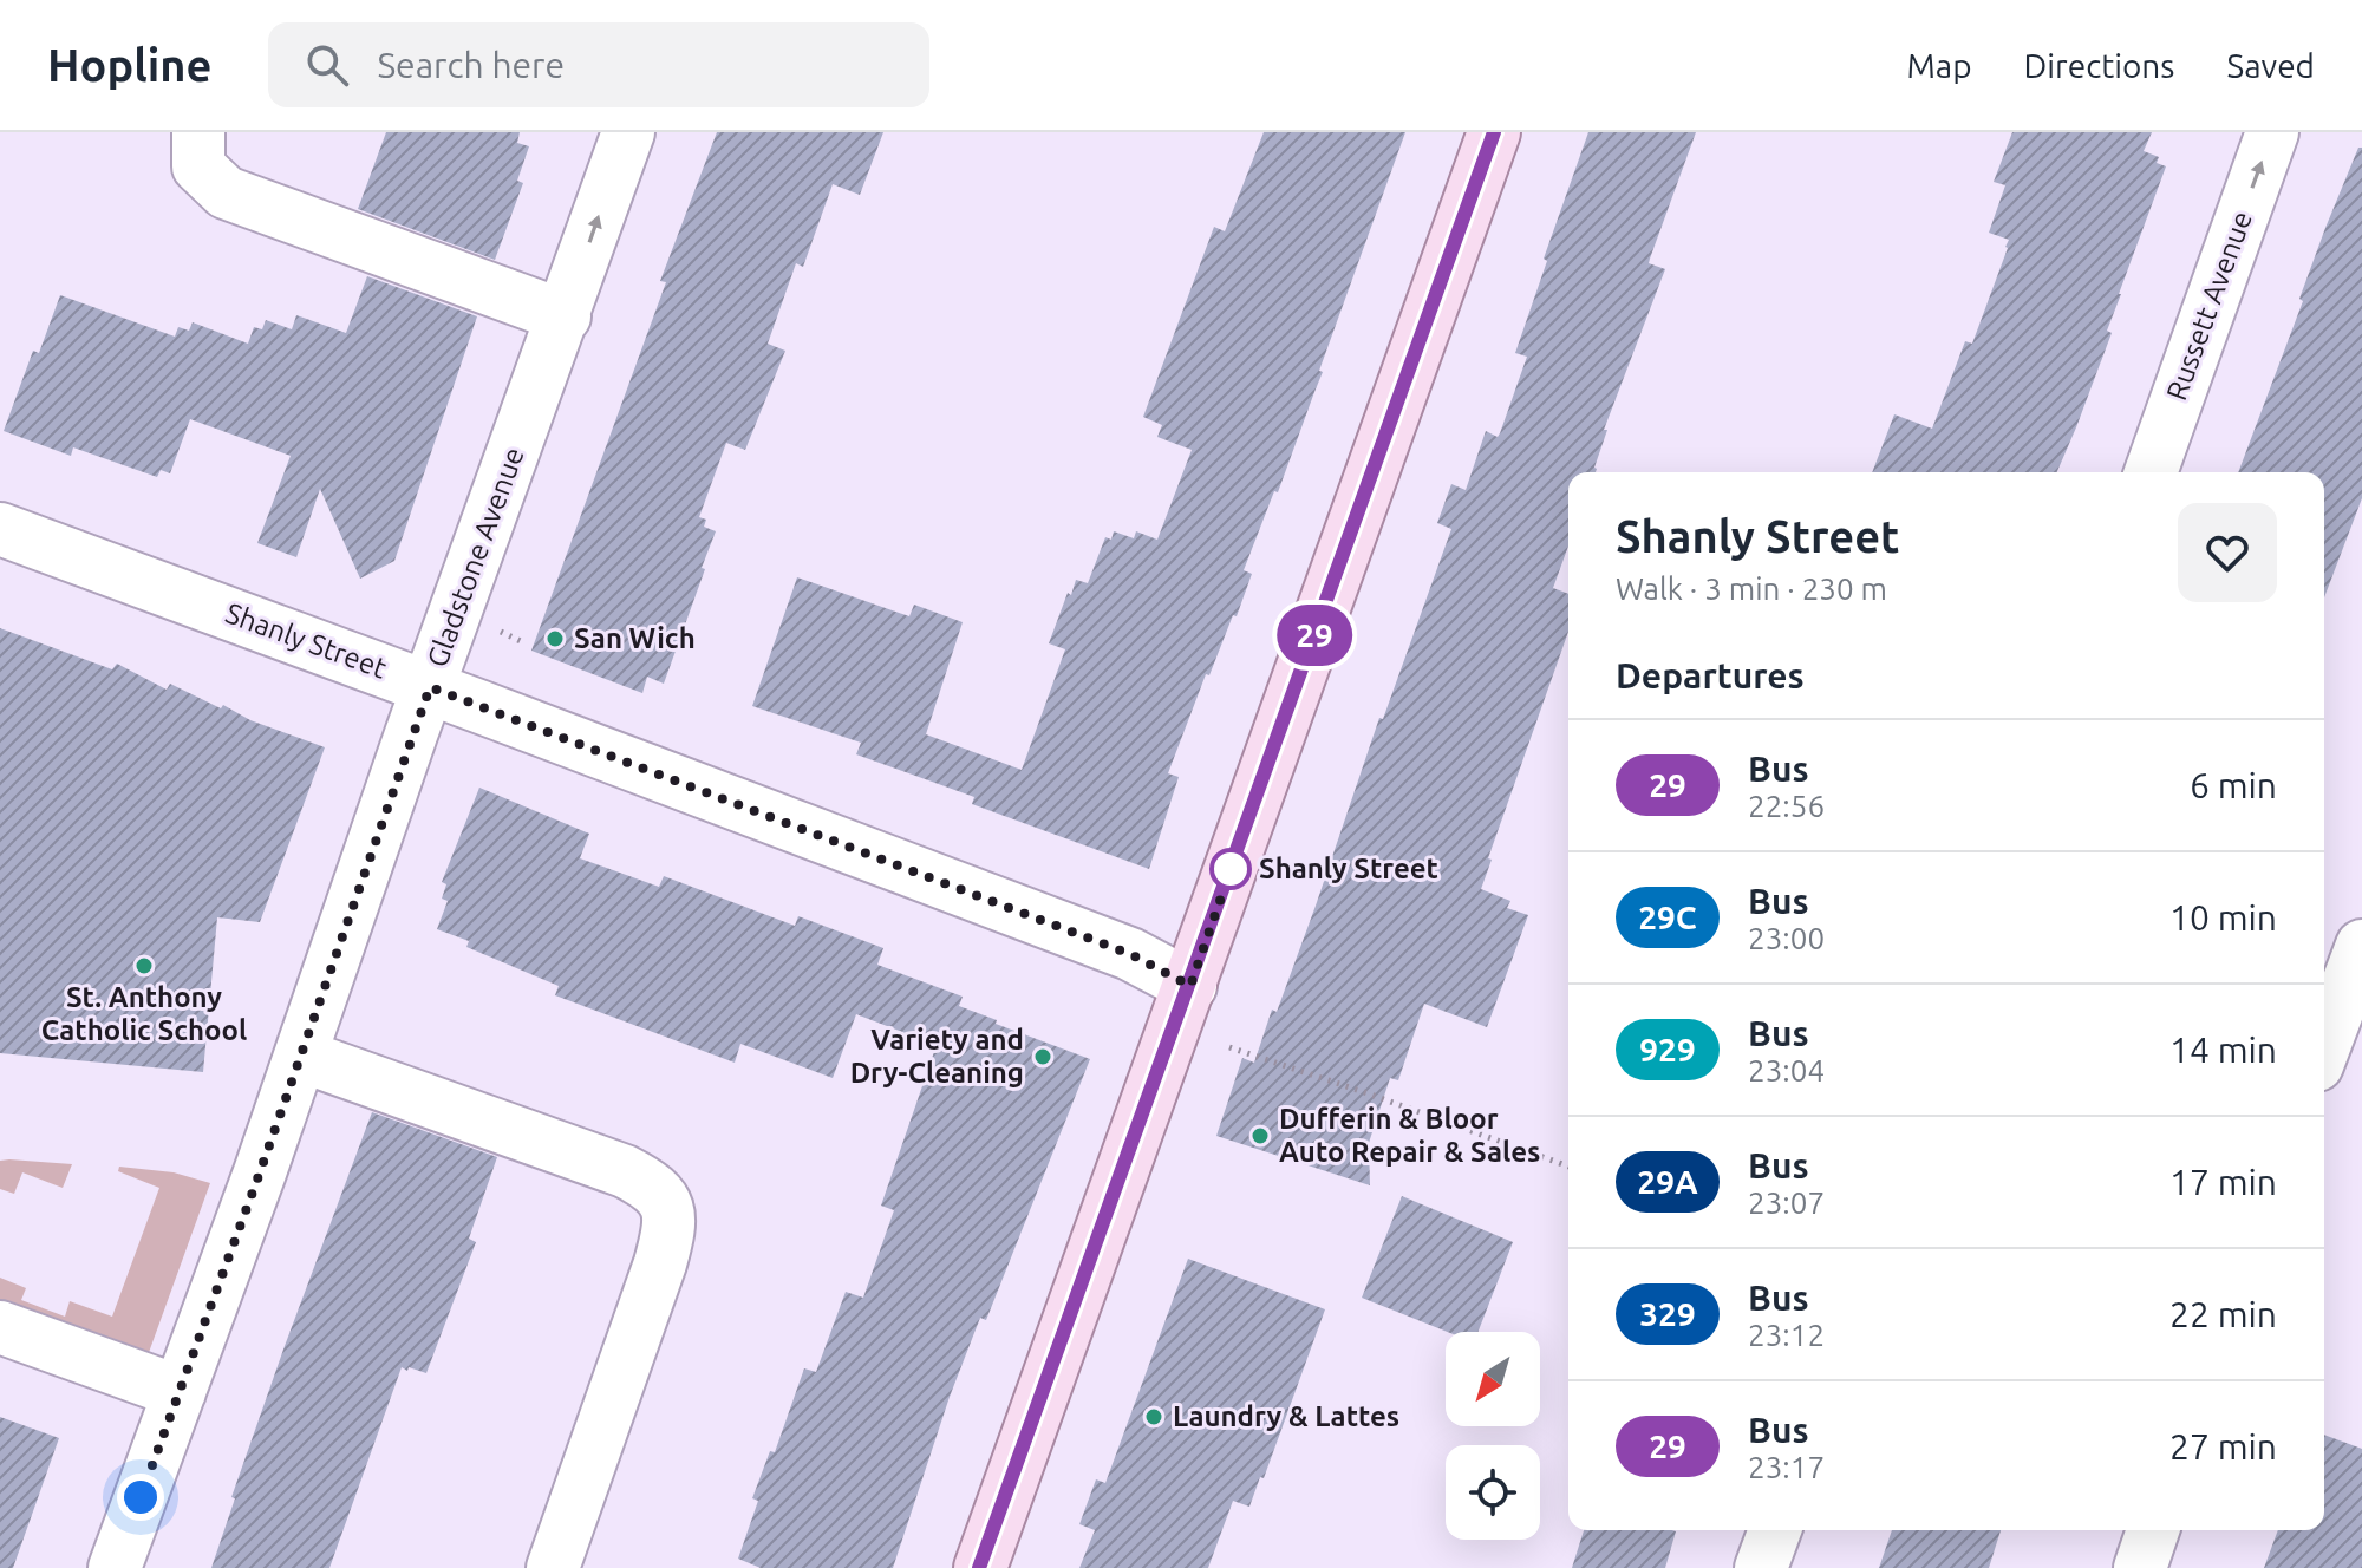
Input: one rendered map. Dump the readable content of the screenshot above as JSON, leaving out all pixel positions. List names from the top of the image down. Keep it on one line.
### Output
{"streets":{"street":["Russett Avenue","Gladstone Avenue","Shanly Street"]},"crossings":[["Gladstone Avenue","Shanly Street"]],"one_way":["Russett Avenue"],"places":["San Wich","Shanly Street","St. Anthony Catholic School","Variety and Dry-Cleaning","Dufferin & Bloor Auto Repair & Sales","Laundry & Lattes"],"lines":["bus line 29"],"north":"bottom left","page":{"header":"Hopline","search":"Search here","nav":["Map","Directions","Saved"],"on_map":"29","heading":[["Shanly Street","Walk · 3 min · 230 m"],"Departures"],"list":[{"mark":"29","name":"Bus","note":"22:56","value":"6 min"},{"mark":"29C","name":"Bus","note":"23:00","value":"10 min"},{"mark":"929","name":"Bus","note":"23:04","value":"14 min"},{"mark":"29A","name":"Bus","note":"23:07","value":"17 min"},{"mark":"329","name":"Bus","note":"23:12","value":"22 min"},{"mark":"29","name":"Bus","note":"23:17","value":"27 min"}]}}
